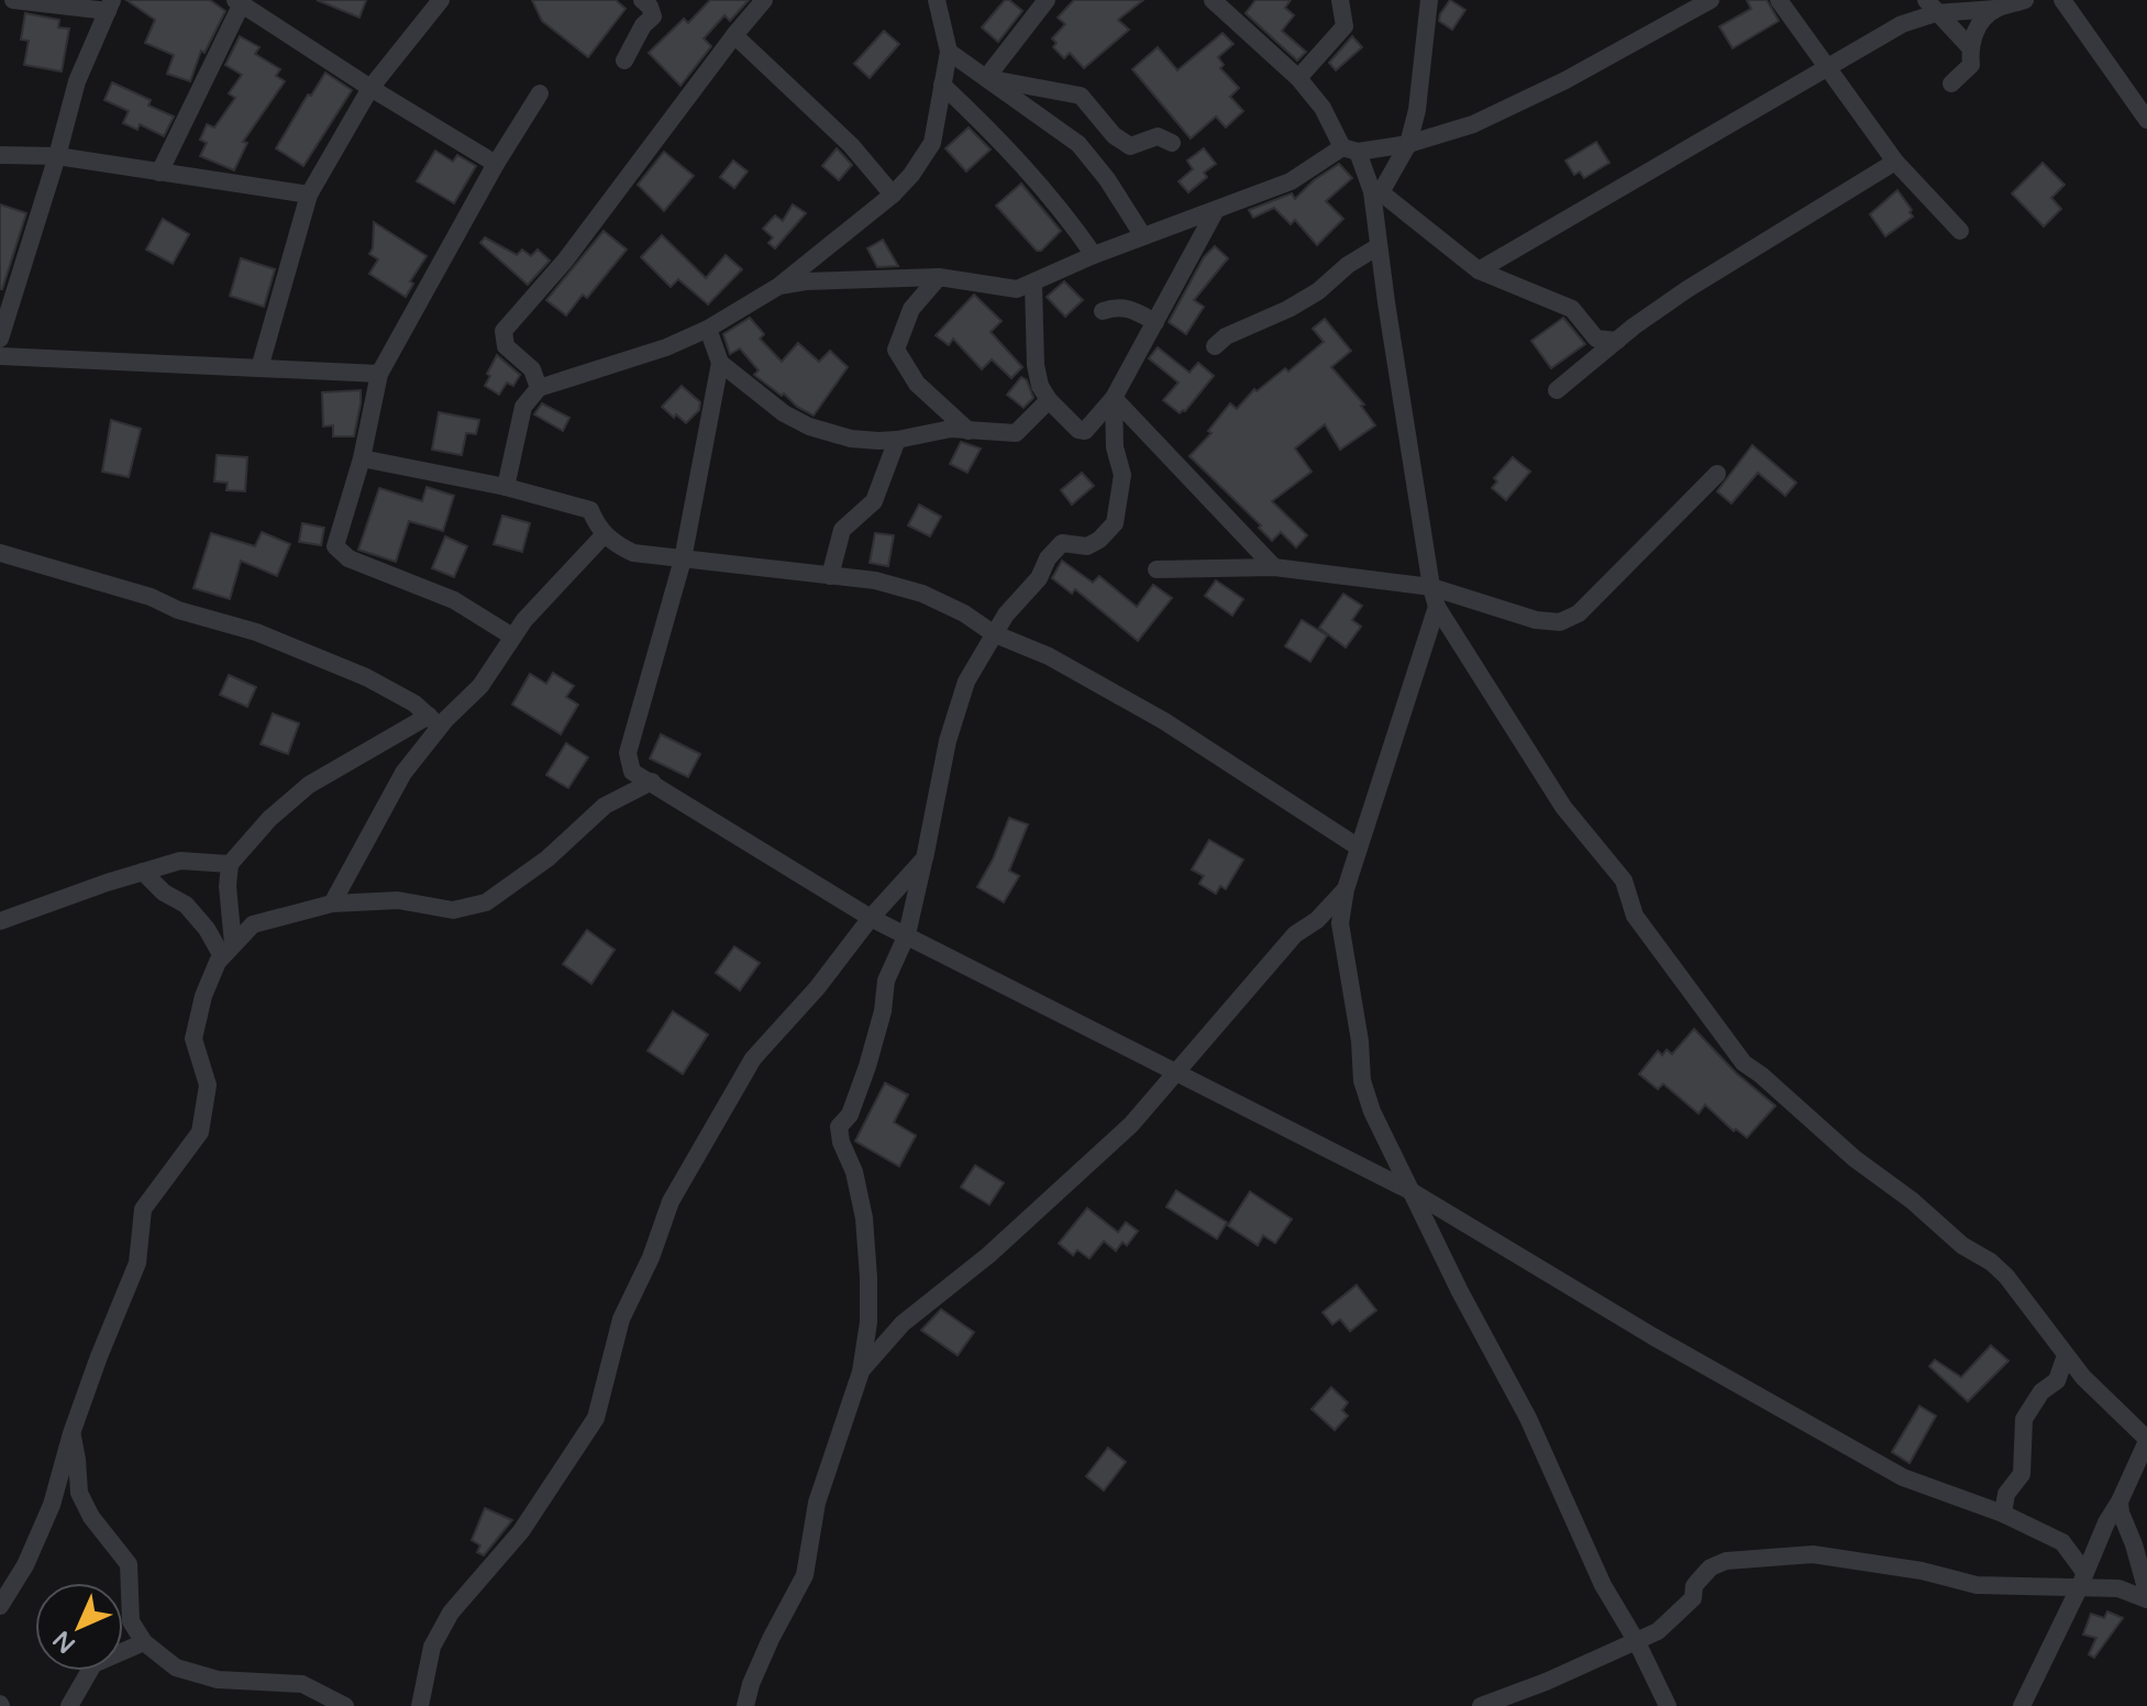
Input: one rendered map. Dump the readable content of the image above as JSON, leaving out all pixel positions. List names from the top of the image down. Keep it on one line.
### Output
{"north":"bottom left"}
